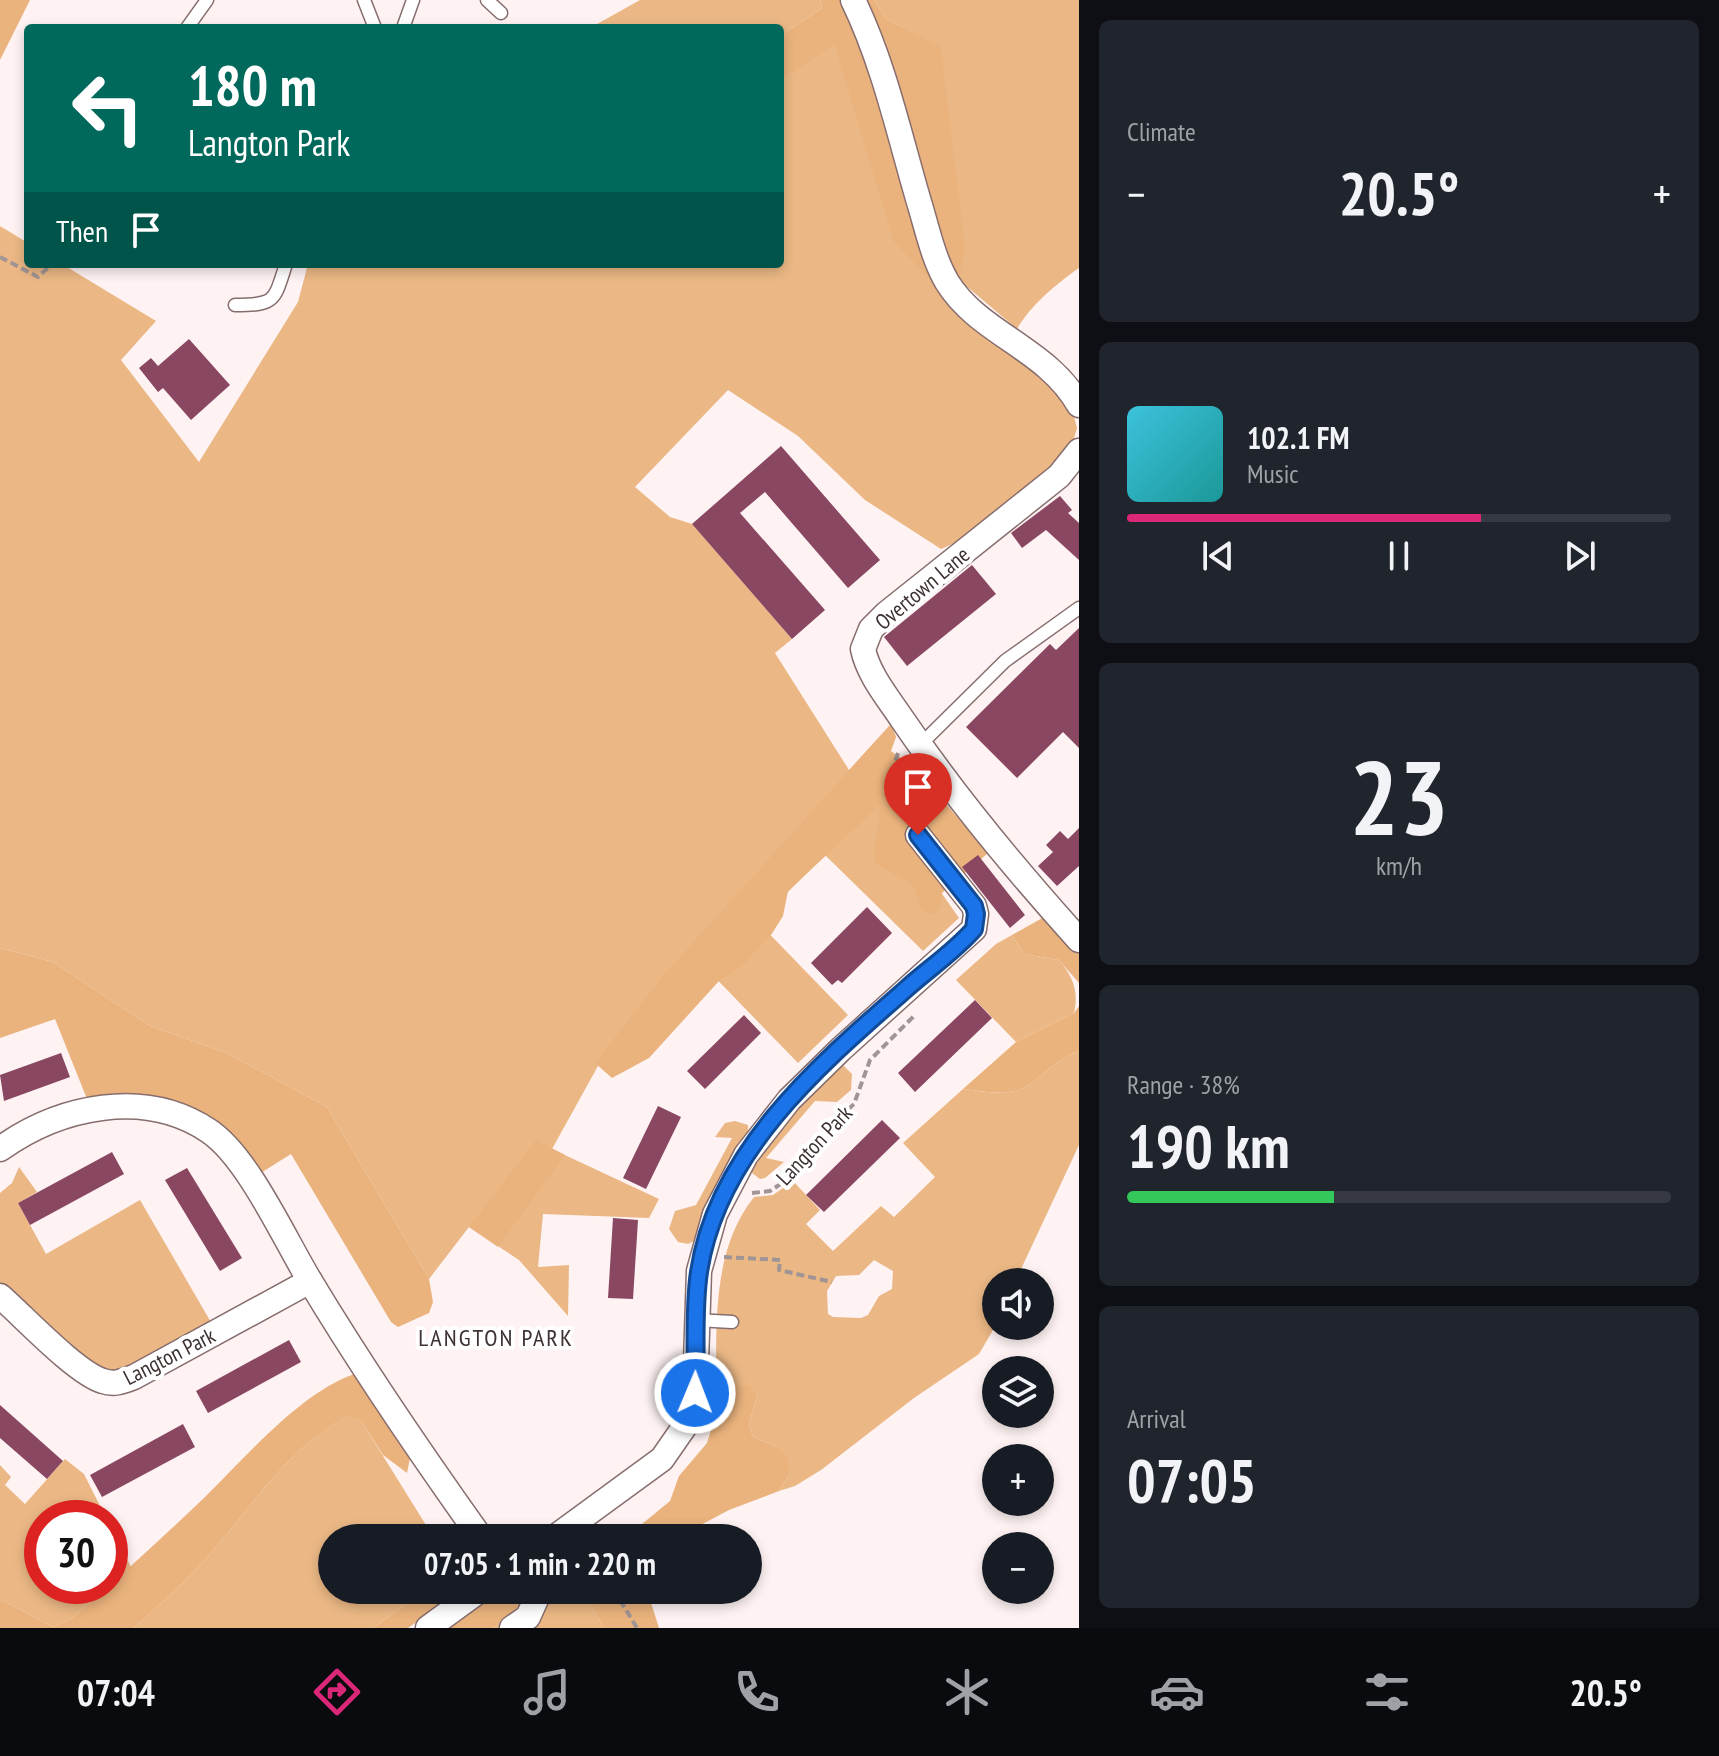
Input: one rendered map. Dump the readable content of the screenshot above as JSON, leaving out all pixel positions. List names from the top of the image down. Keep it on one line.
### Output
{"streets":{"street":["Overtown Lane","Langton Park"]},"districts":["LANGTON PARK"],"page":{"tile":["Climate",["23","km/h"],["Range · 38%","190 km"],["Arrival","07:05"]],"turn":["180 m","Langton Park"],"heat":["−","20.5°","+"],"then":"Then","song":["102.1 FM","Music"],"map_buttons":["+","−"],"limit":"30","trip":"07:05 · 1 min · 220 m","tabs":["07:04","20.5°"]}}
